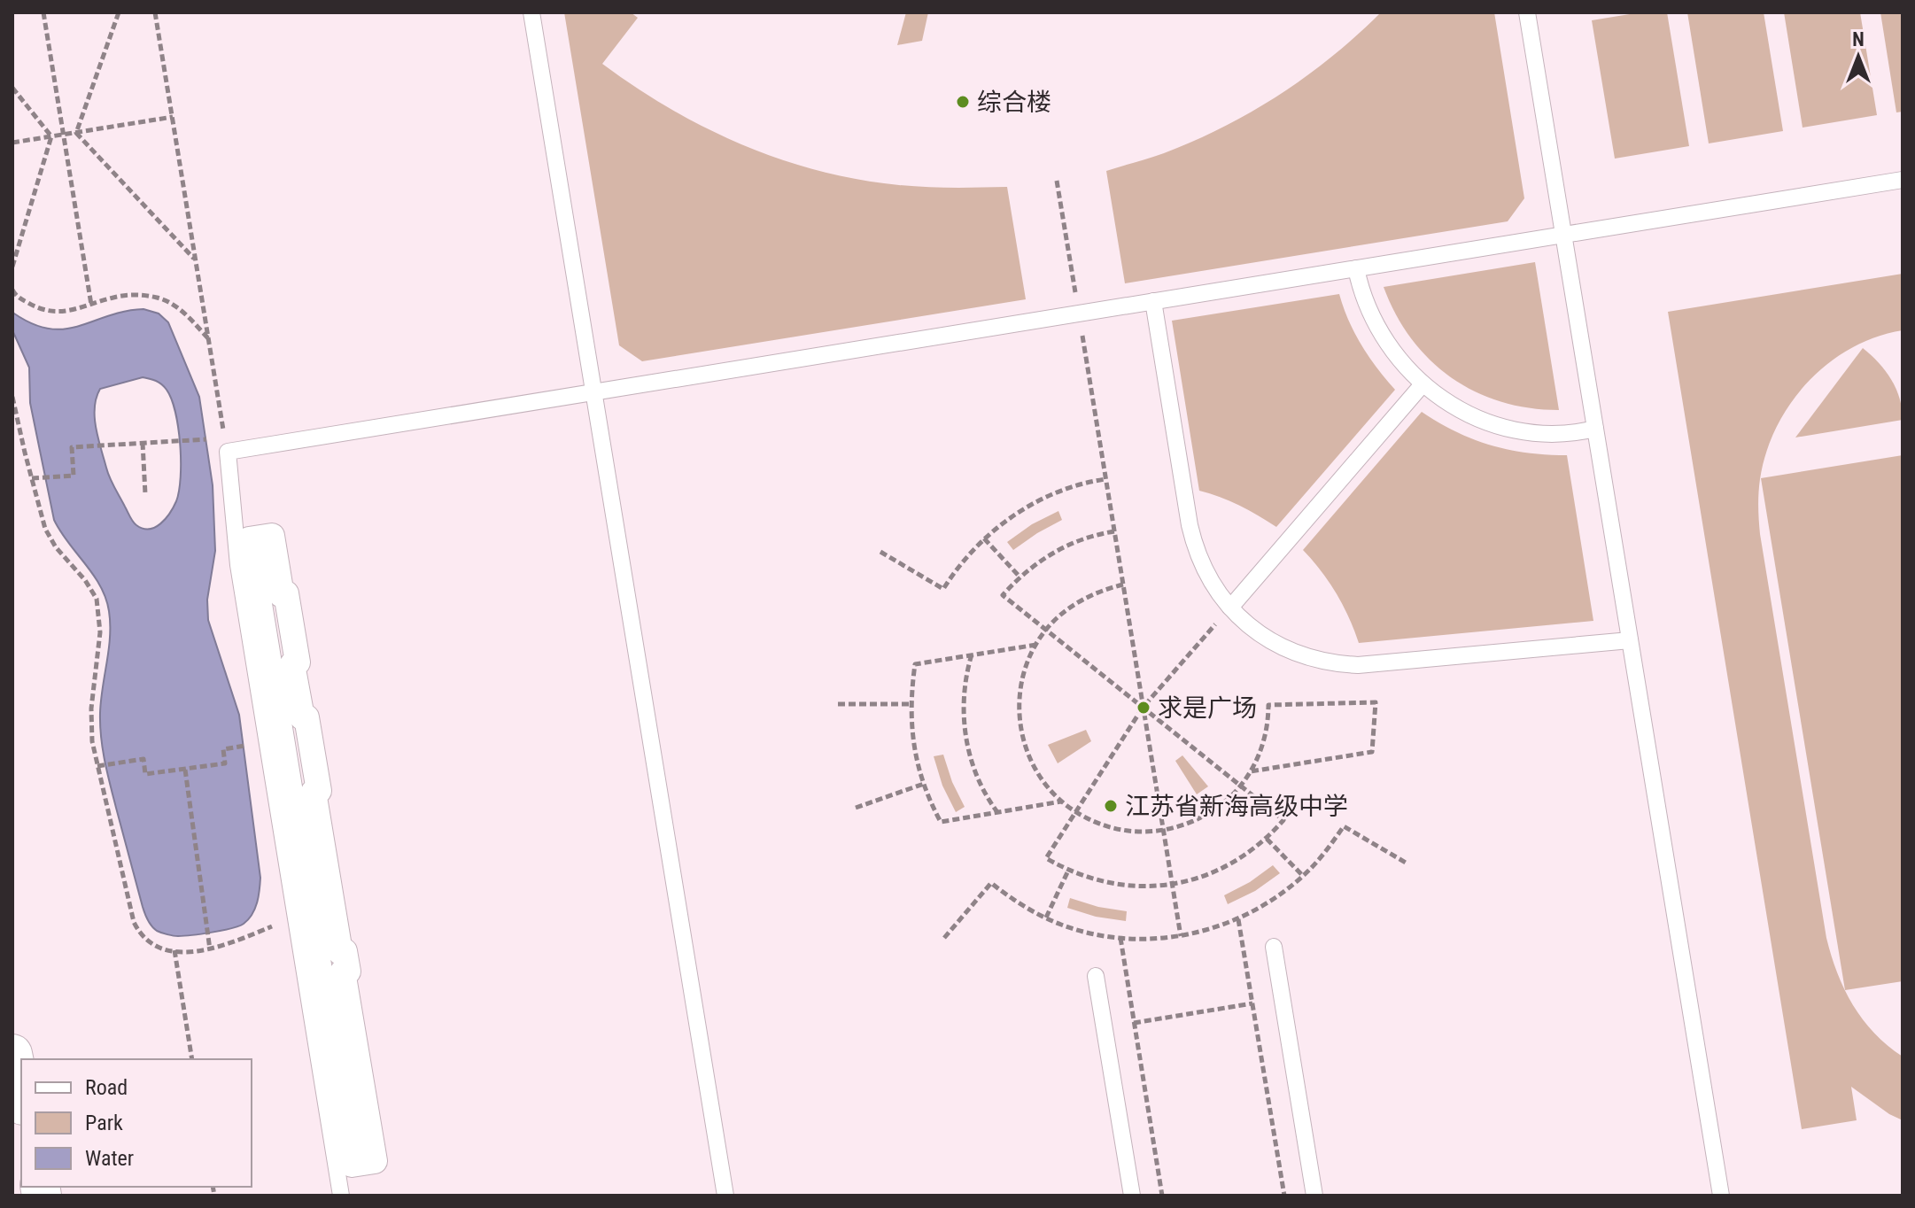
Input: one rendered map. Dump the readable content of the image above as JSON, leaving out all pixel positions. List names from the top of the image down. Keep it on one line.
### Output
{"places":["综合楼","求是广场","江苏省新海高级中学"],"legend":["Road","Park","Water"],"north":"top"}
